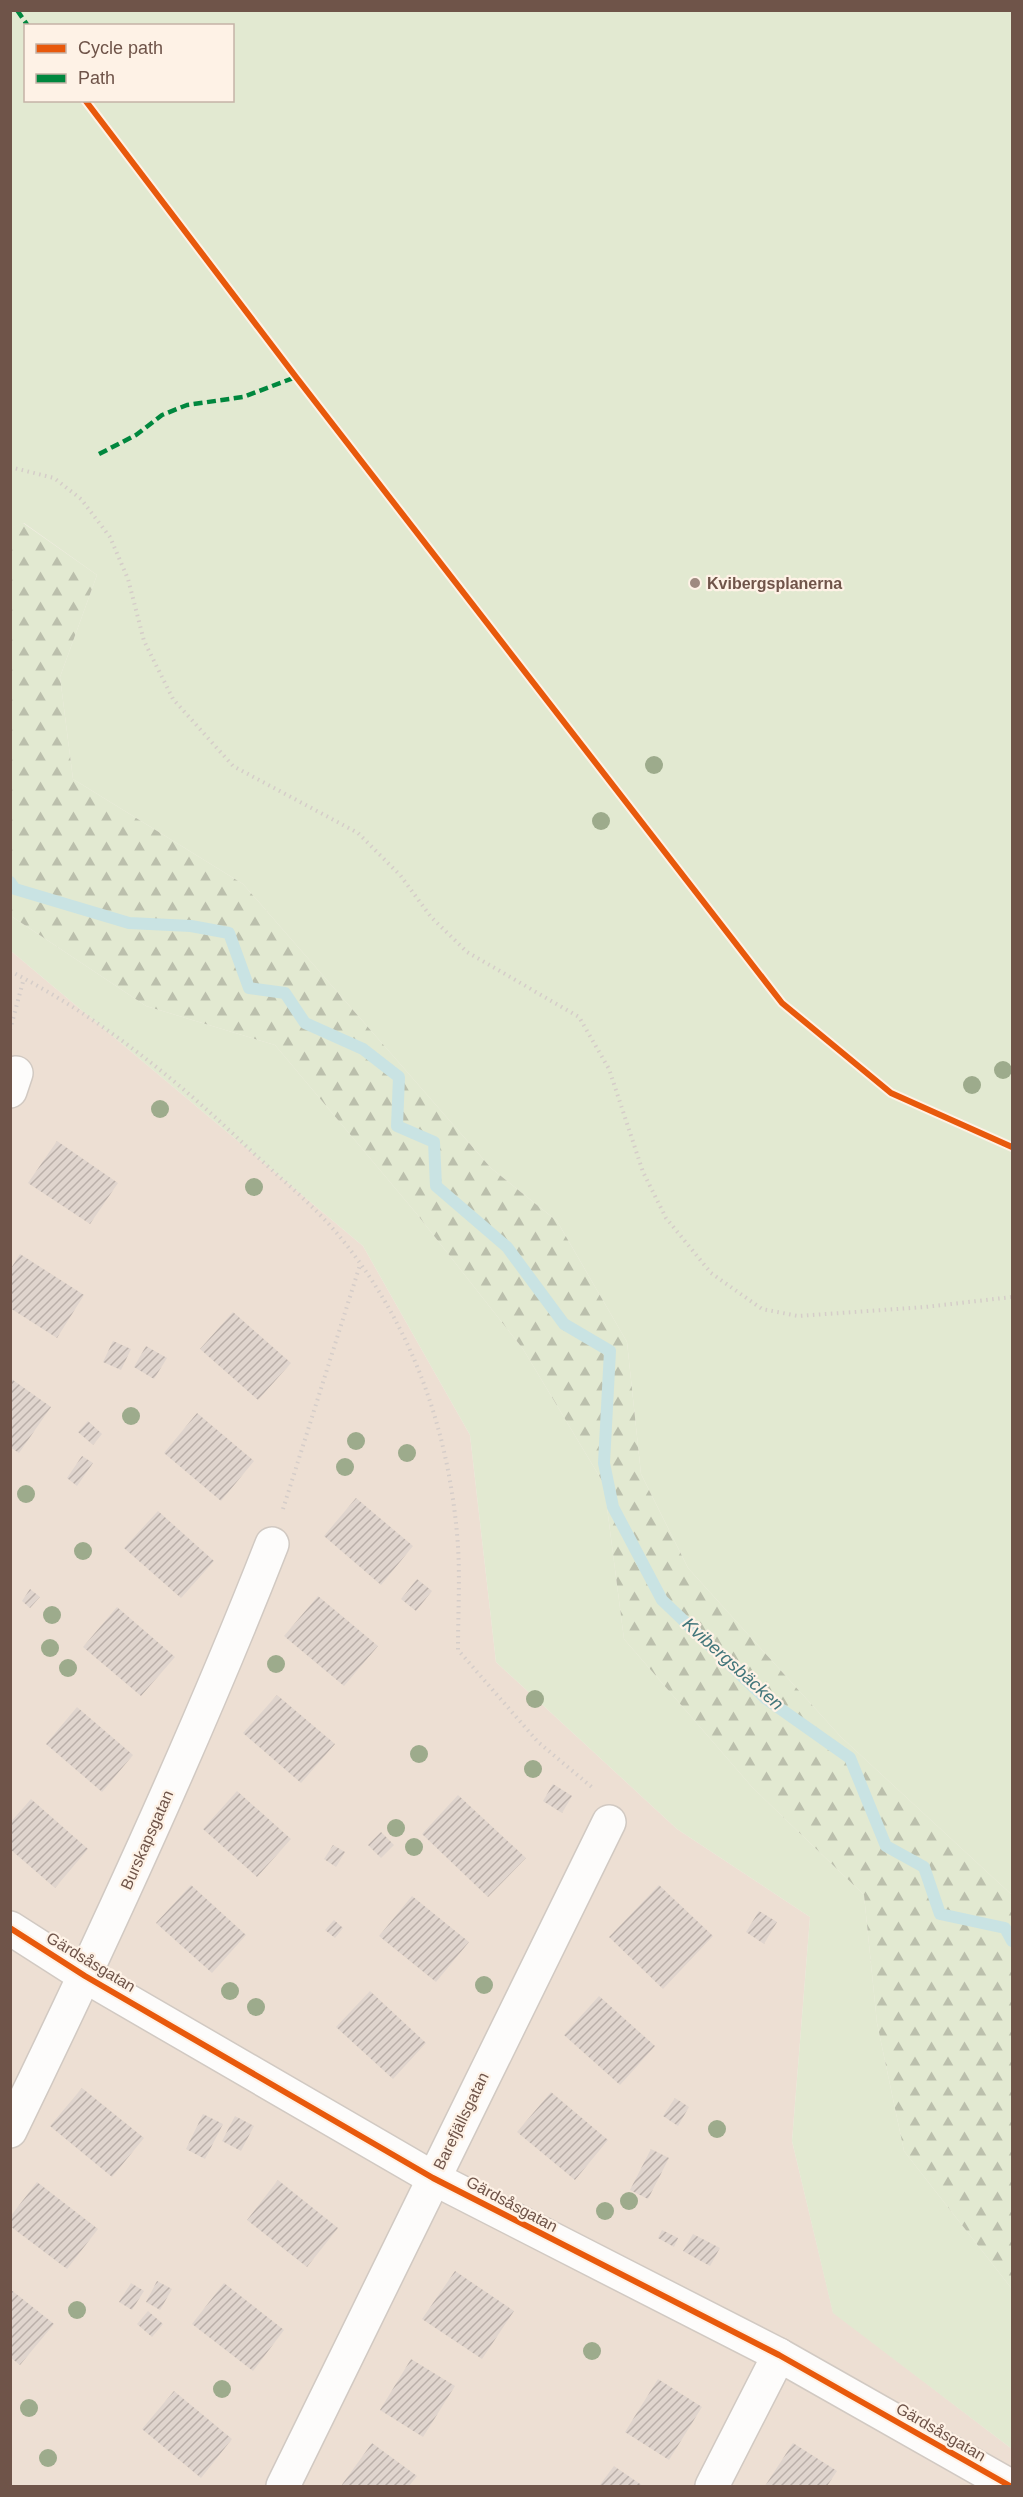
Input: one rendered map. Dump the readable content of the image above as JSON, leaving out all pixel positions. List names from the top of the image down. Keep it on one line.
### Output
{"streets":{"street":["Burskapsgatan","Gärdsåsgatan","Barefjällsgatan"]},"crossings":[["Burskapsgatan","Gärdsåsgatan"],["Gärdsåsgatan","Barefjällsgatan"]],"water":["Kvibergsbäcken"],"places":["Kvibergsplanerna"],"legend":["Cycle path","Path"]}
